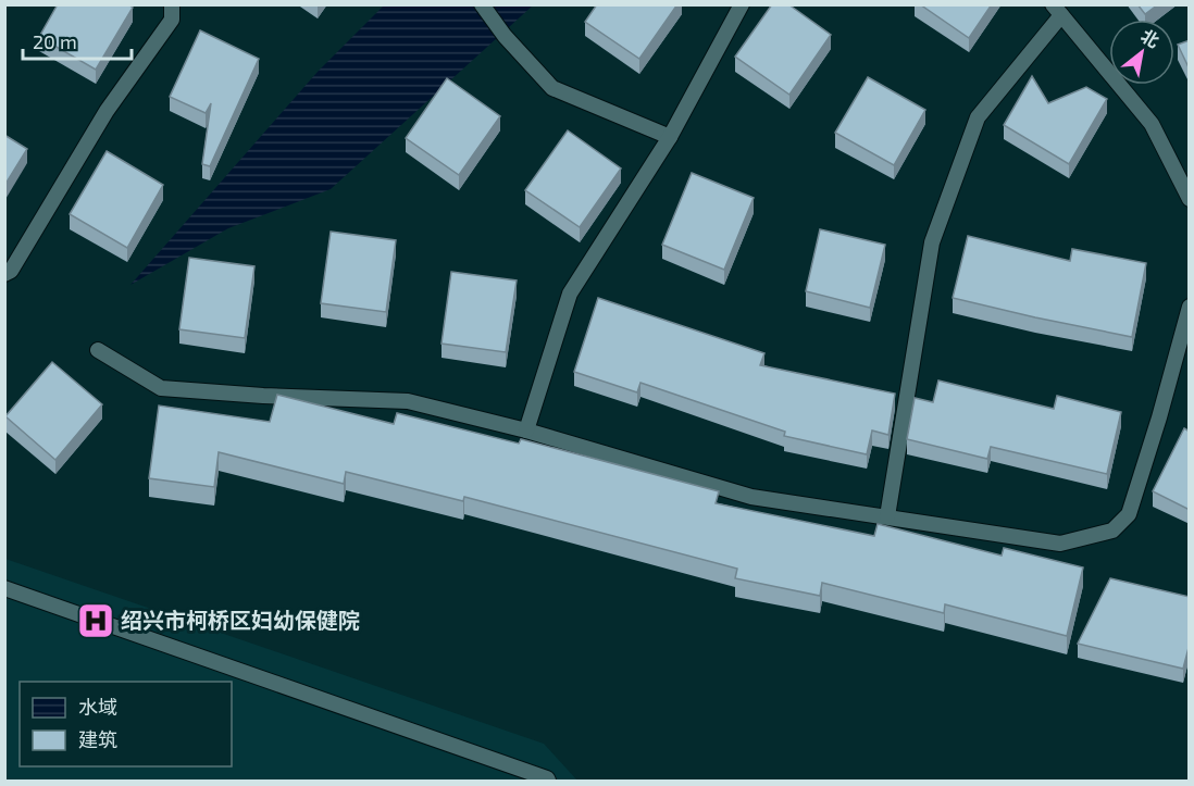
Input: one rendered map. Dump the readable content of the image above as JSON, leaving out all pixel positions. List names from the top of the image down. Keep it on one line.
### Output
{"places":{"hospital":["绍兴市柯桥区妇幼保健院"]},"legend":["水域","建筑"],"scale_bar":"20 m","north":"top right"}
